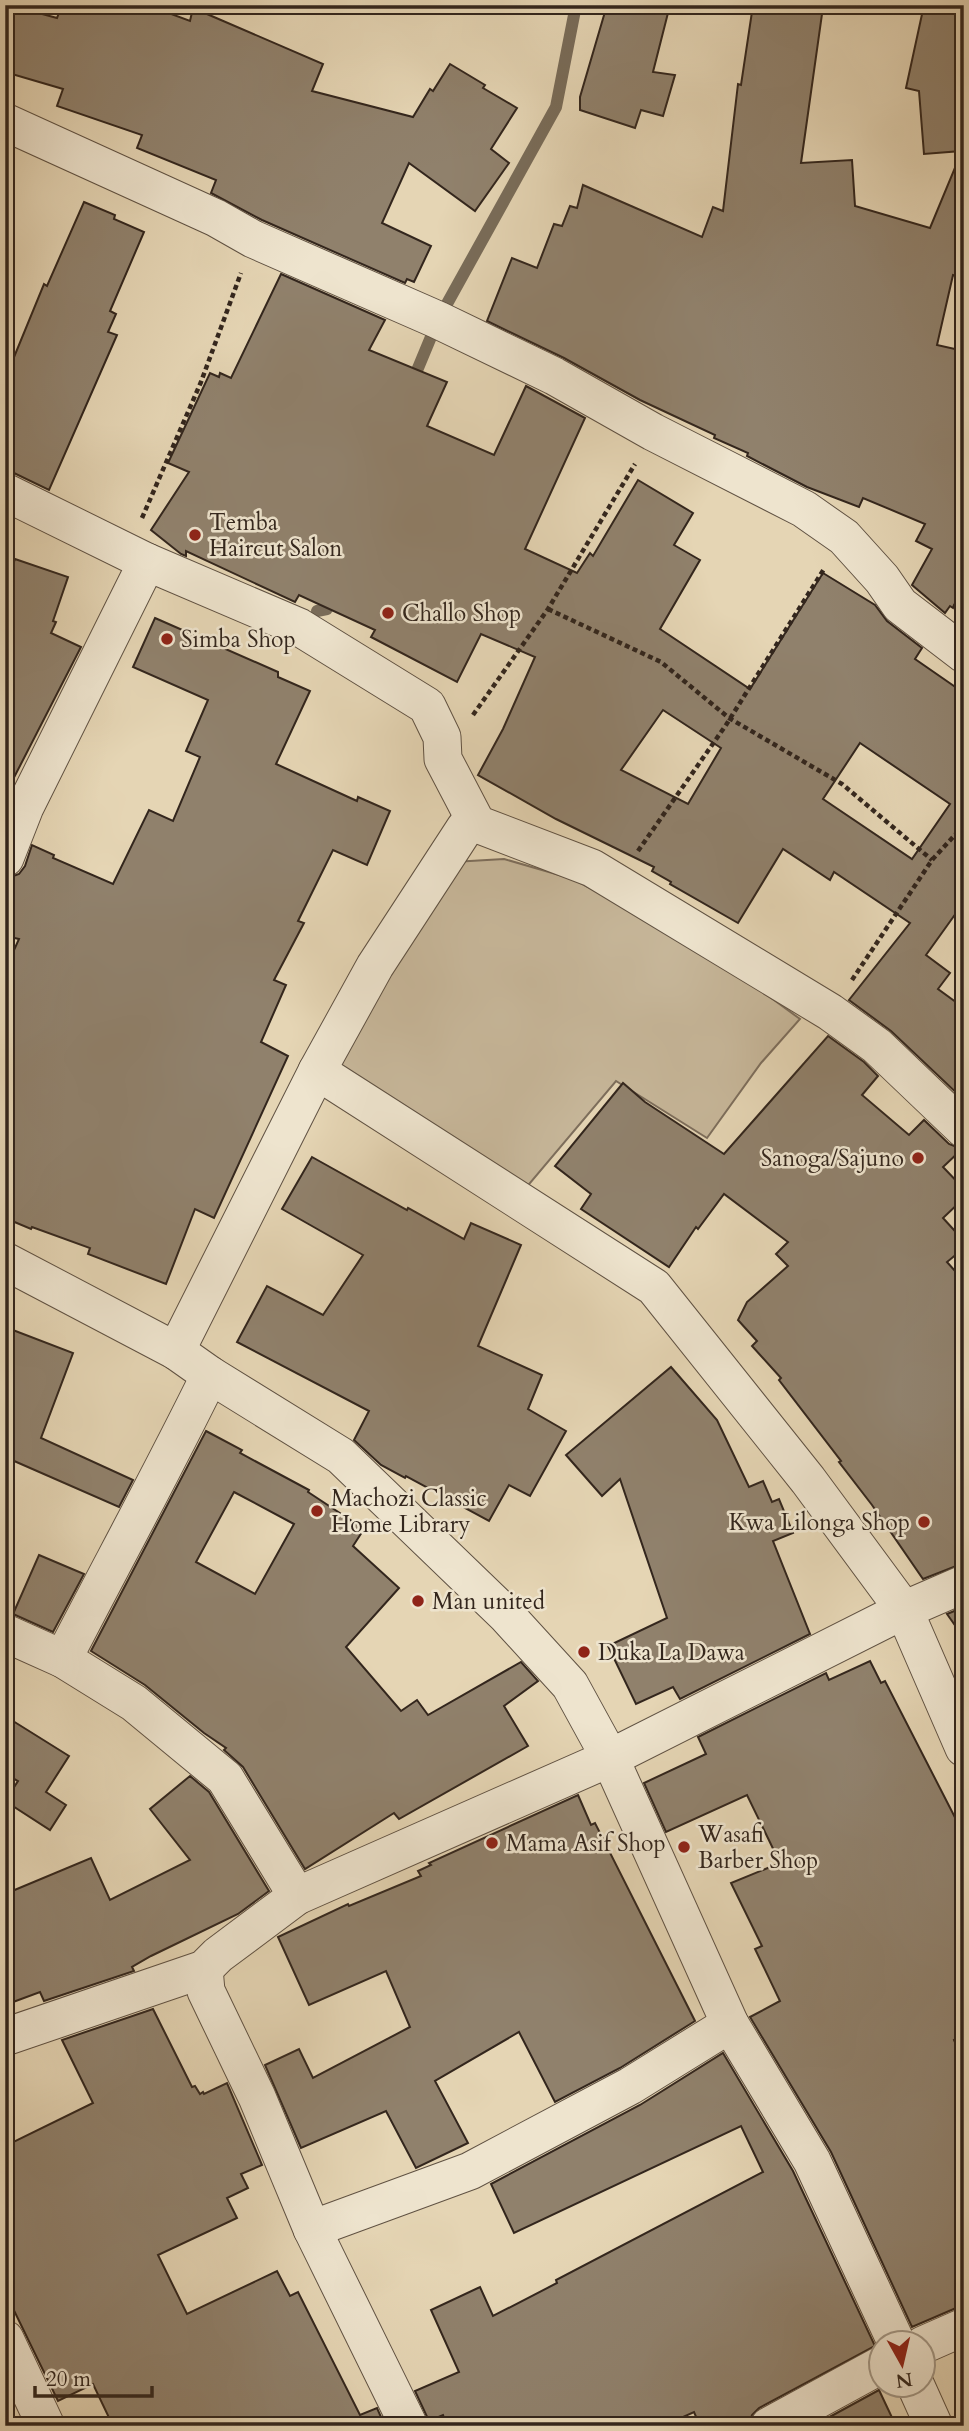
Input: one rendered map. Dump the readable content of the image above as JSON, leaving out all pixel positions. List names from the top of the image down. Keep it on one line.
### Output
{"places":["Temba Haircut Salon","Challo Shop","Simba Shop","Sanoga/Sajuno","Machozi Classic Home Library","Kwa Lilonga Shop","Man united","Duka La Dawa","Mama Asif Shop","Wasafi Barber Shop"],"scale_bar":"20 m","north":"bottom"}
